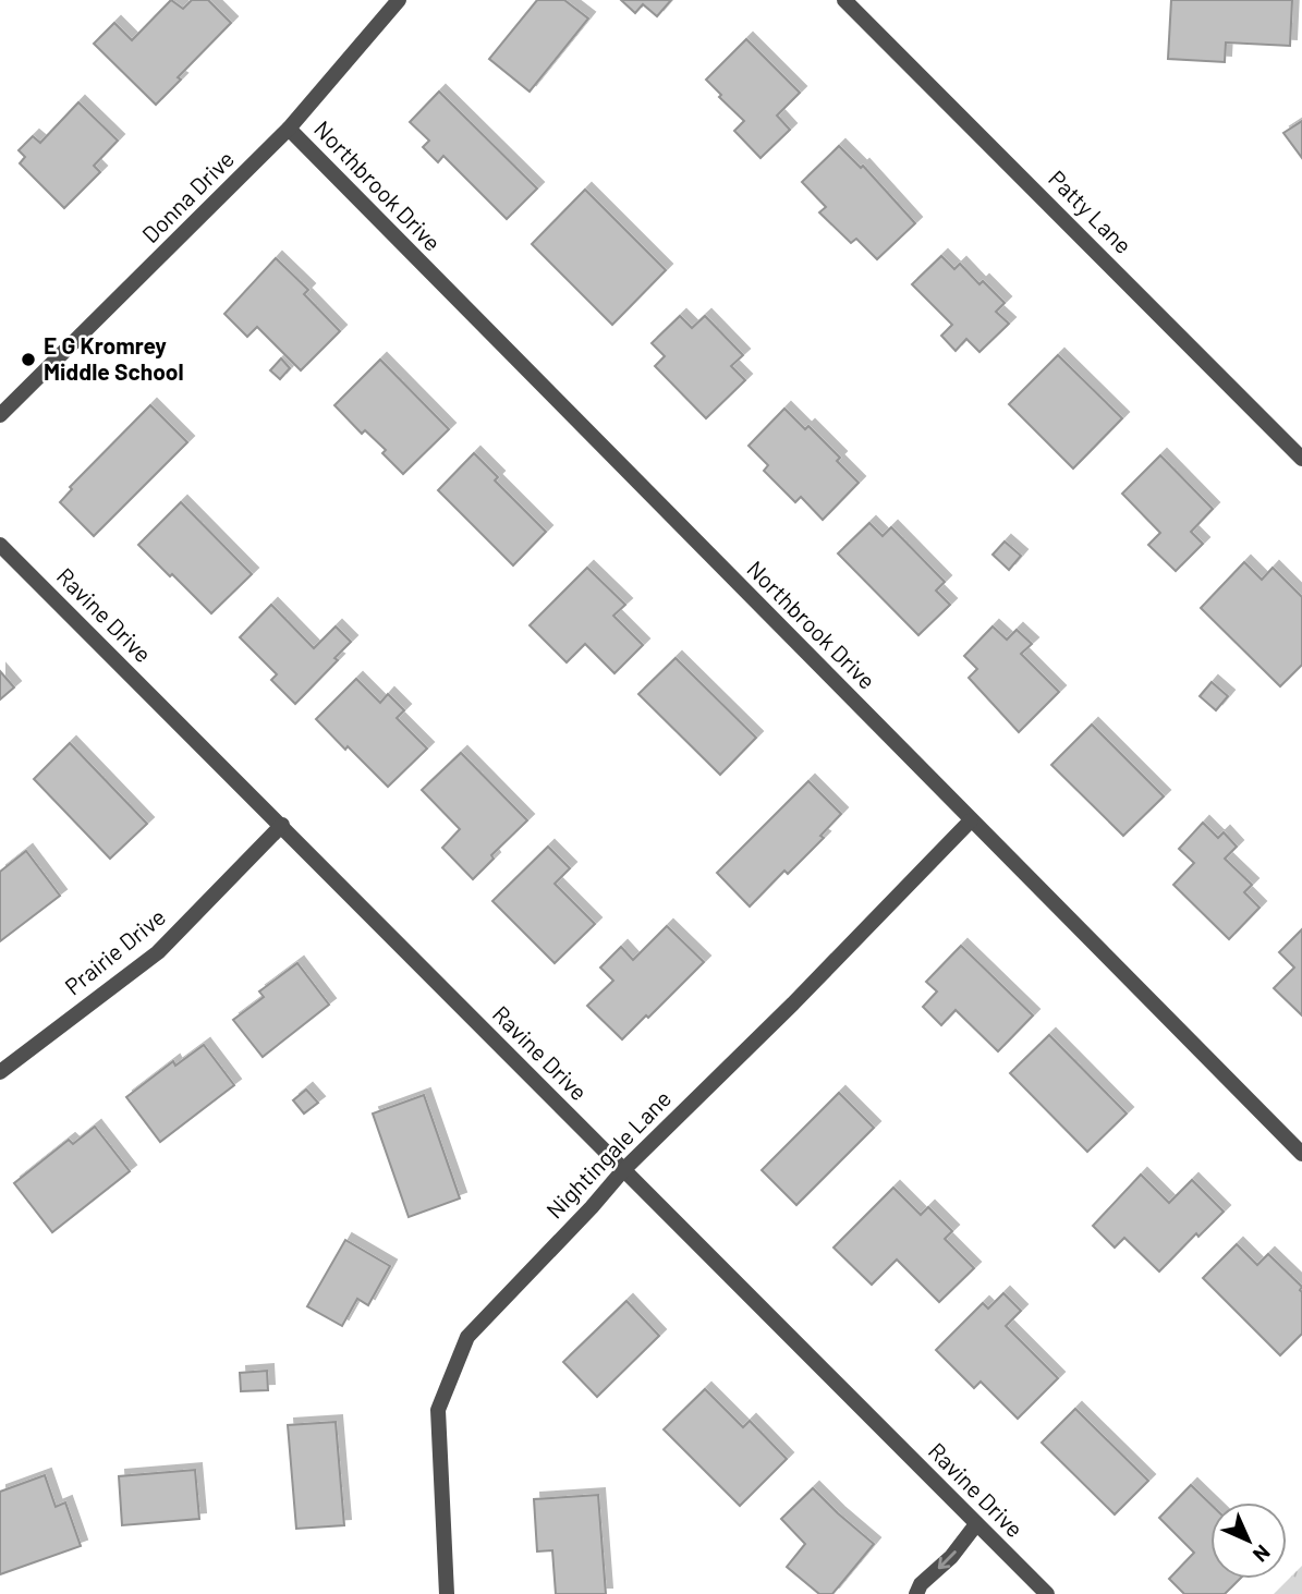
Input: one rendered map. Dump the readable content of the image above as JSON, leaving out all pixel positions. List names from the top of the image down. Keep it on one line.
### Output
{"streets":{"street":["Northbrook Drive","Donna Drive","Patty Lane","Ravine Drive","Prairie Drive","Nightingale Lane"]},"crossings":[["Northbrook Drive","Donna Drive"],["Northbrook Drive","Nightingale Lane"],["Ravine Drive","Prairie Drive"],["Ravine Drive","Nightingale Lane"]],"places":["E G Kromrey Middle School"],"north":"bottom right"}
